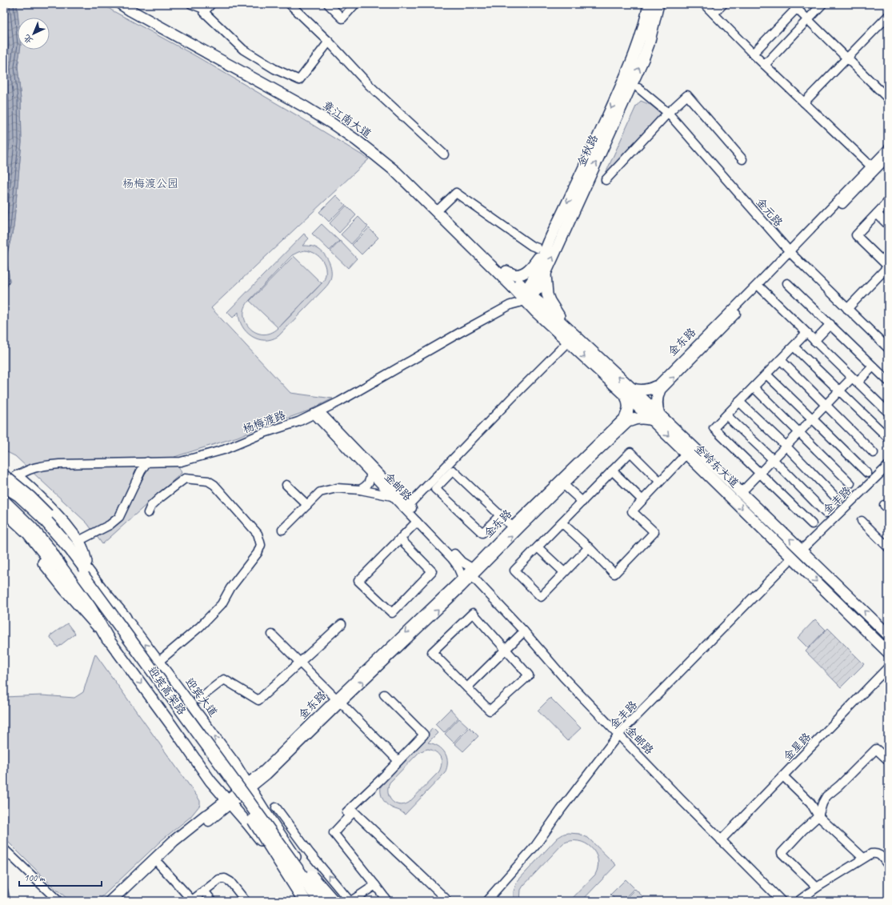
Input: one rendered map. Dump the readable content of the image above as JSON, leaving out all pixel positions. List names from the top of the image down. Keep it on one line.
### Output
{"streets":{"highway":["迎宾高架路"],"main road":["章江南大道","金秋路","金东路","金岭东大道","迎宾大道"],"street":["金元路","杨梅渡路","金邮路","金丰路","金星路"]},"crossings":[["章江南大道","金秋路"],["章江南大道","杨梅渡路"],["章江南大道","金岭东大道"],["金秋路","杨梅渡路"],["金秋路","金岭东大道"],["金元路","金东路"],["金东路","金岭东大道"],["金东路","金邮路"],["金东路","迎宾高架路"],["金东路","迎宾大道"],["杨梅渡路","金岭东大道"],["杨梅渡路","金邮路"],["金岭东大道","金丰路"],["金邮路","金丰路"],["金邮路","金星路"],["迎宾高架路","迎宾大道"]],"parks":["杨梅渡公园"],"scale_bar":"100 m","north":"bottom left"}
